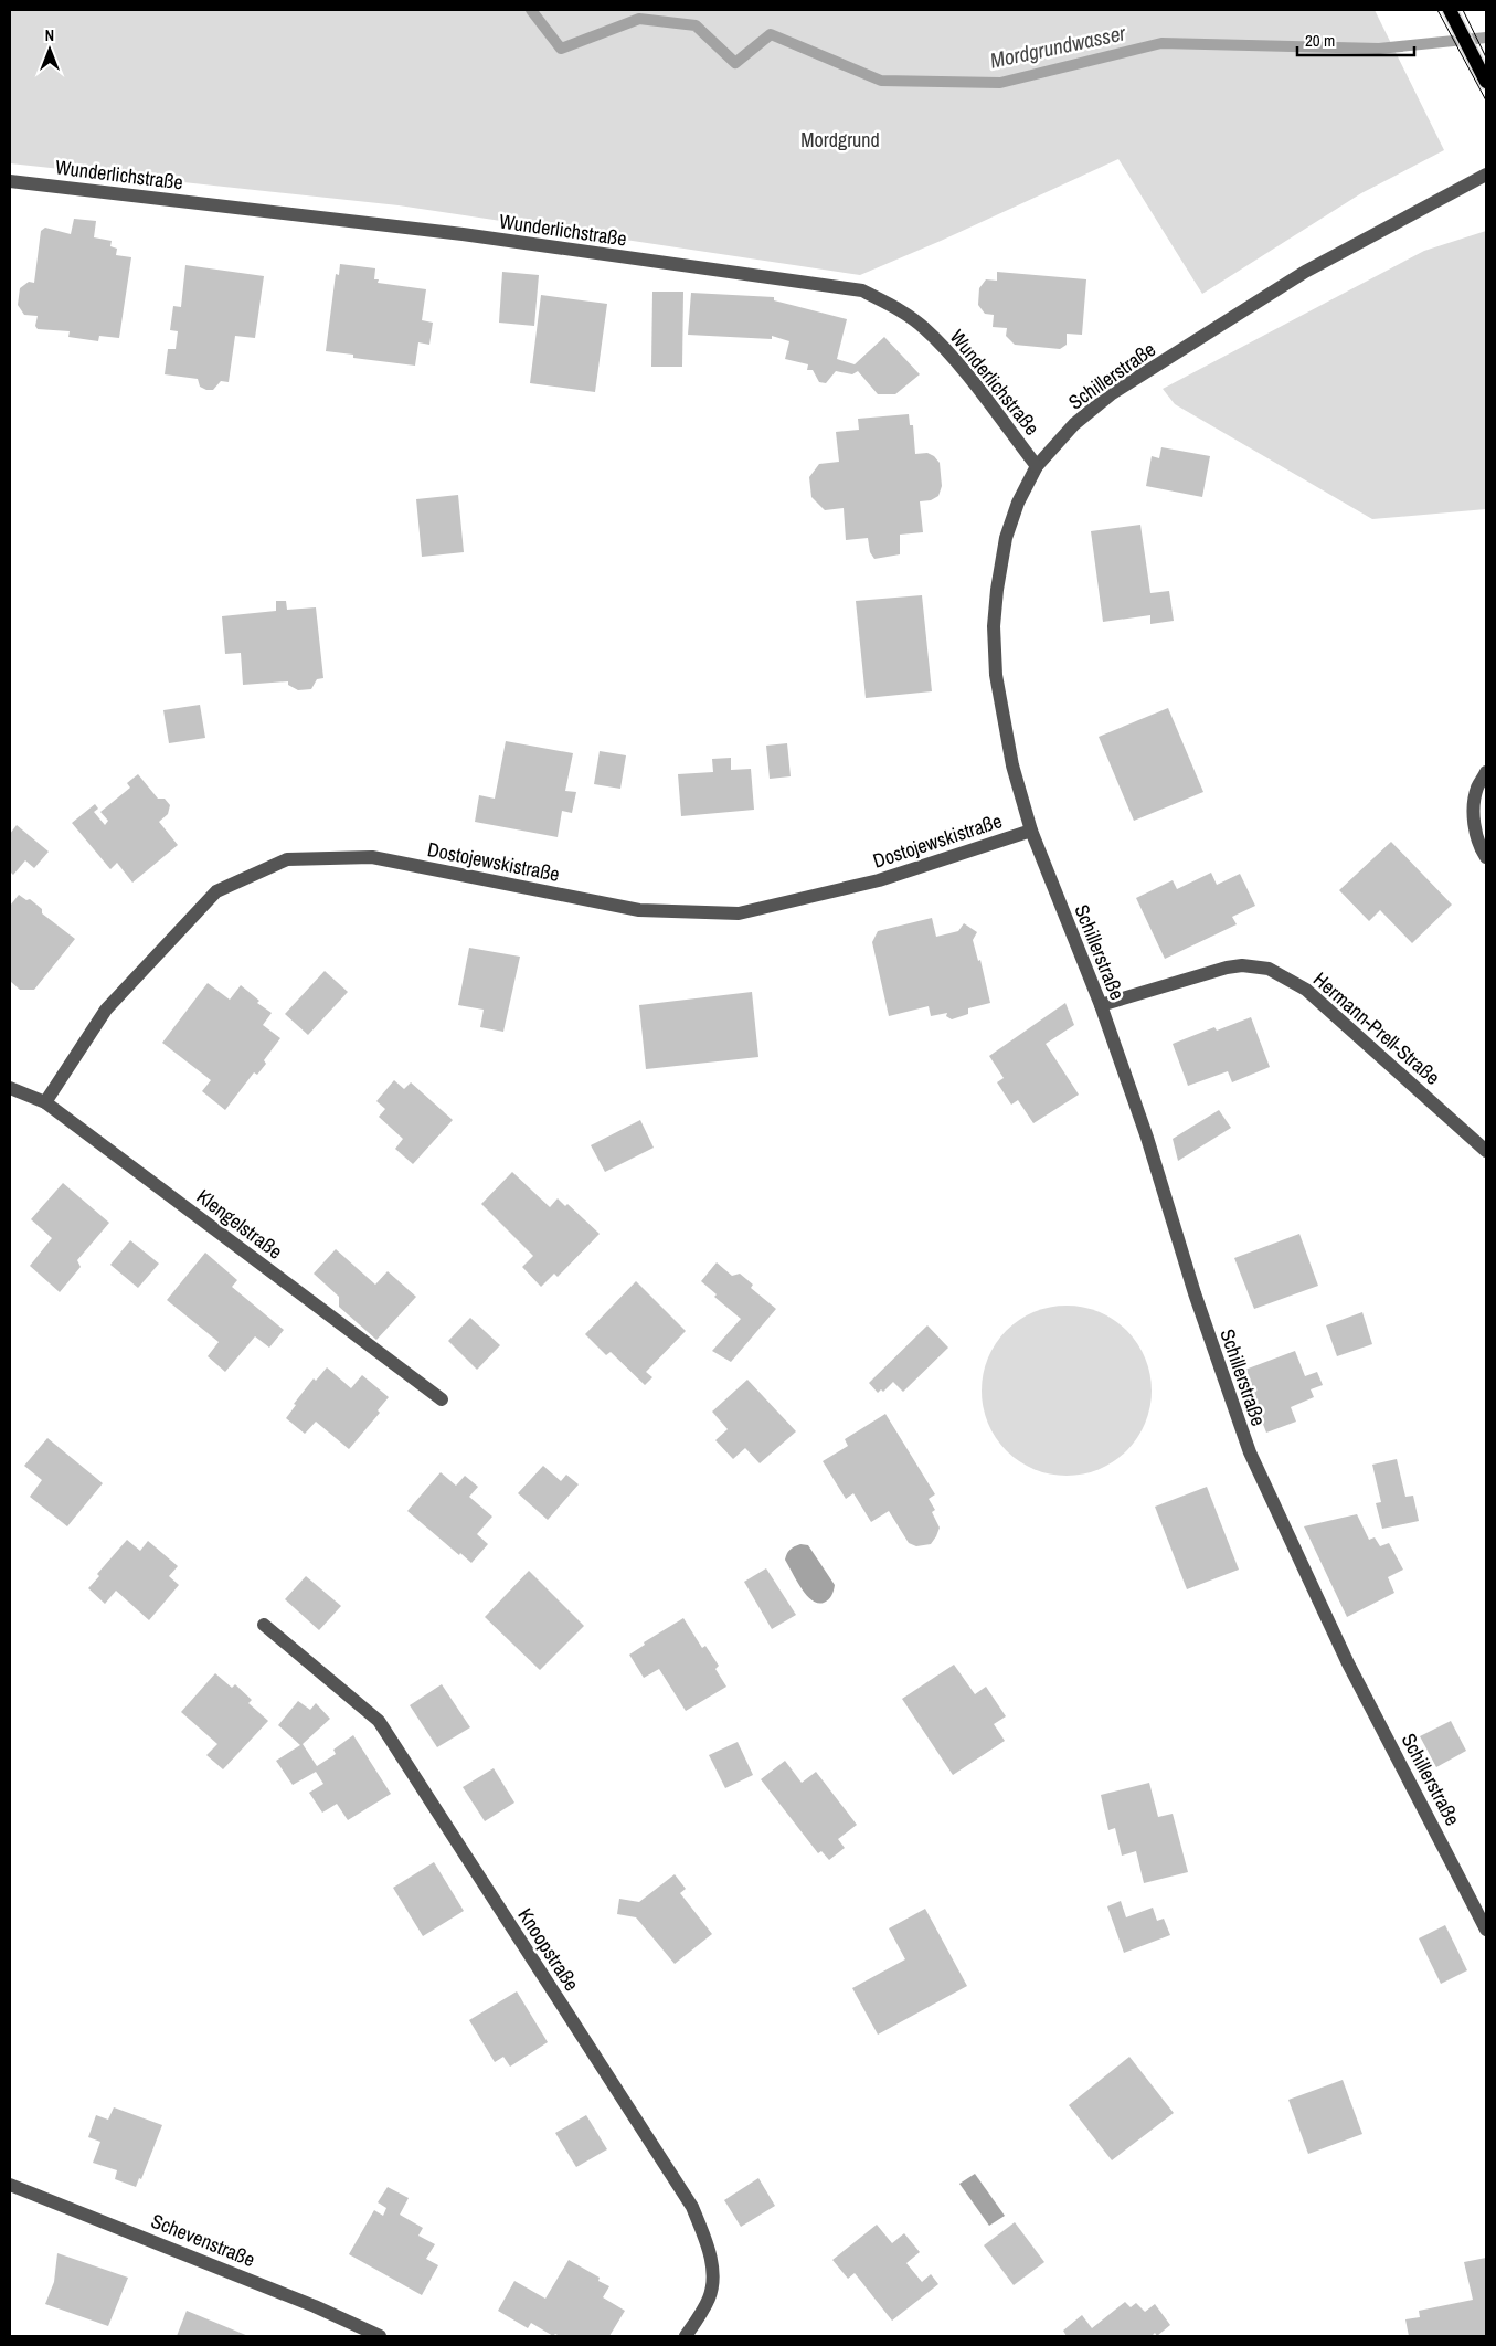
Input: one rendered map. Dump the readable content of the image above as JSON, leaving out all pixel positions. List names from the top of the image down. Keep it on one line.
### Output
{"streets":{"street":["Wunderlichstraße","Schillerstraße","Dostojewskistraße","Hermann-Prell-Straße","Klengelstraße","Knoopstraße","Schevenstraße"]},"crossings":[["Wunderlichstraße","Schillerstraße"],["Schillerstraße","Dostojewskistraße"],["Schillerstraße","Hermann-Prell-Straße"],["Dostojewskistraße","Klengelstraße"]],"water":["Mordgrundwasser"],"parks":["Mordgrund"],"scale_bar":"20 m","north":"top"}
